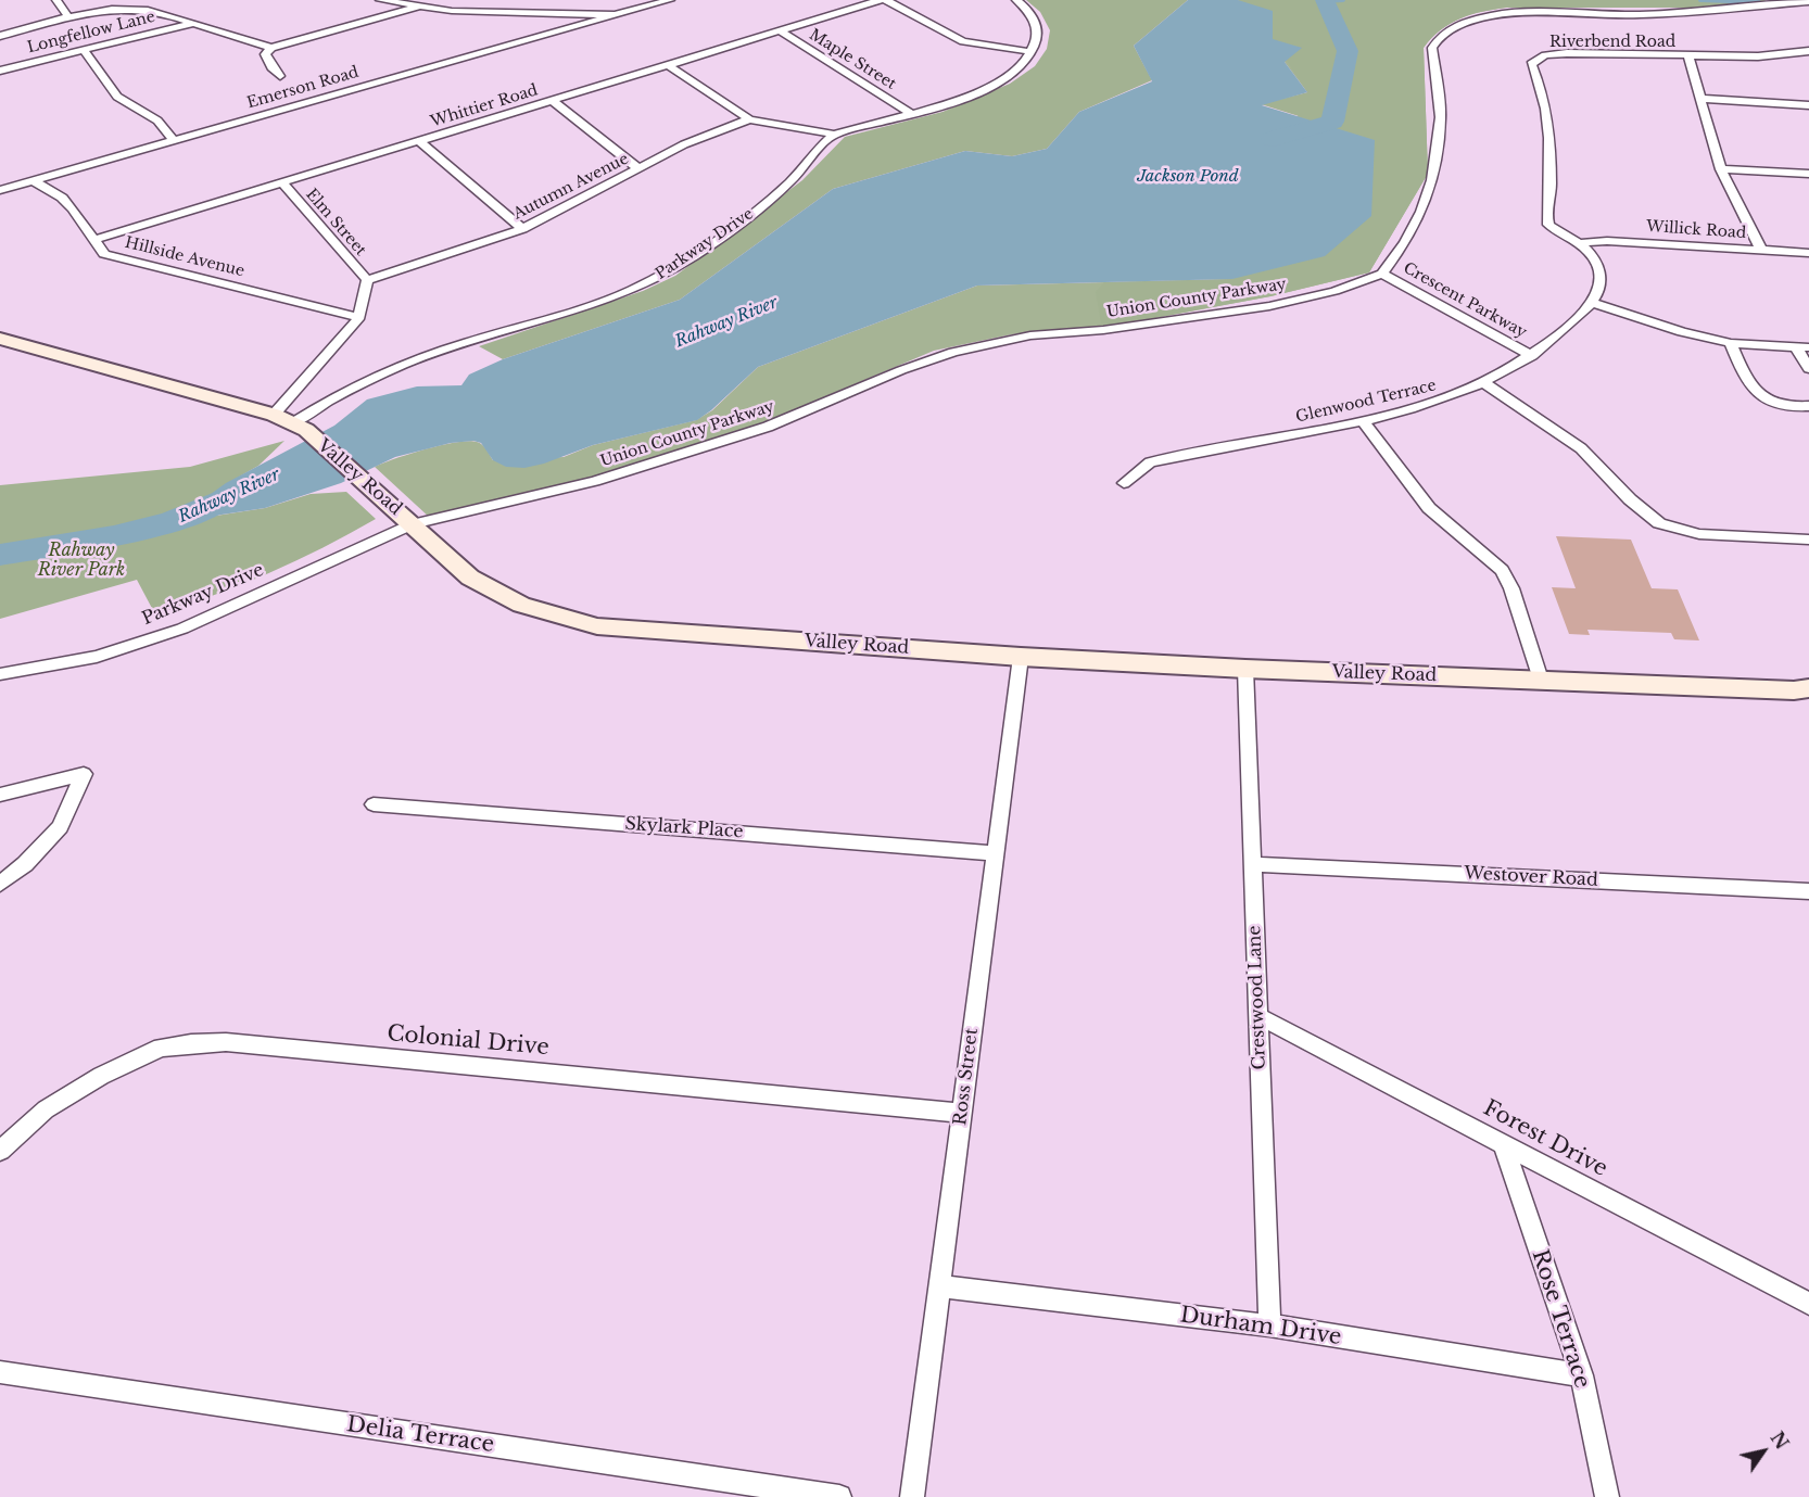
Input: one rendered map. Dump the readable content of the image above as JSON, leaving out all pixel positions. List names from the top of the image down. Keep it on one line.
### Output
{"streets":{"street":["Longfellow Lane","Riverbend Road","Maple Street","Emerson Road","Whittier Road","Autumn Avenue","Elm Street","Willick Road","Parkway Drive","Hillside Avenue","Union County Parkway","Crescent Parkway","Glenwood Terrace","Valley Road","Skylark Place","Westover Road","Crestwood Lane","Colonial Drive","Ross Street","Forest Drive","Rose Terrace","Durham Drive","Delia Terrace"]},"crossings":[["Riverbend Road","Willick Road"],["Riverbend Road","Glenwood Terrace"],["Maple Street","Whittier Road"],["Maple Street","Parkway Drive"],["Emerson Road","Hillside Avenue"],["Whittier Road","Elm Street"],["Whittier Road","Hillside Avenue"],["Autumn Avenue","Elm Street"],["Parkway Drive","Union County Parkway"],["Parkway Drive","Valley Road"],["Union County Parkway","Crescent Parkway"],["Union County Parkway","Valley Road"],["Crescent Parkway","Glenwood Terrace"],["Valley Road","Crestwood Lane"],["Valley Road","Ross Street"],["Skylark Place","Ross Street"],["Westover Road","Crestwood Lane"],["Crestwood Lane","Forest Drive"],["Crestwood Lane","Durham Drive"],["Colonial Drive","Ross Street"],["Ross Street","Durham Drive"],["Forest Drive","Rose Terrace"],["Rose Terrace","Durham Drive"]],"water":["Jackson Pond","Rahway River"],"parks":["Rahway River Park"],"north":"top right"}
